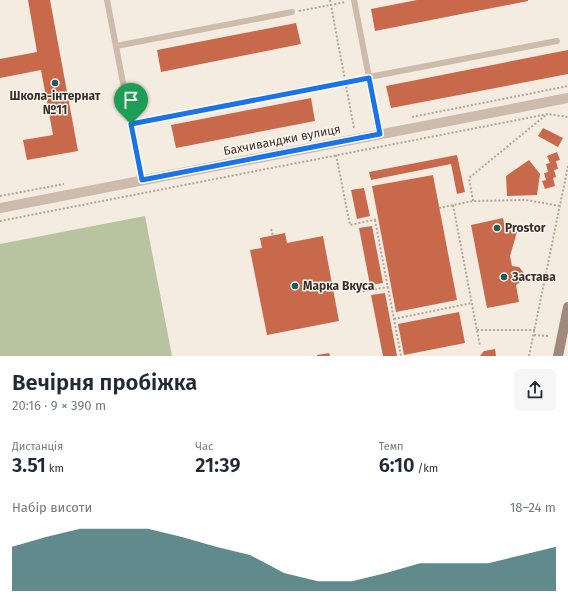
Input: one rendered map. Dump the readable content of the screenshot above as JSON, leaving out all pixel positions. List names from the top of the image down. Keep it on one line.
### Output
{"streets":{"street":["Бахчиванджи вулиця"]},"places":["Школа-інтернат №11","Prostor","Застава","Марка Вкуса"],"page":{"heading":["Вечірня пробіжка","20:16 · 9 × 390 m"],"stats":[["Дистанція","3.51 km"],["Час","21:39"],["Темп","6:10 /km"]],"chart":["Набір висоти","18–24 m"]}}
